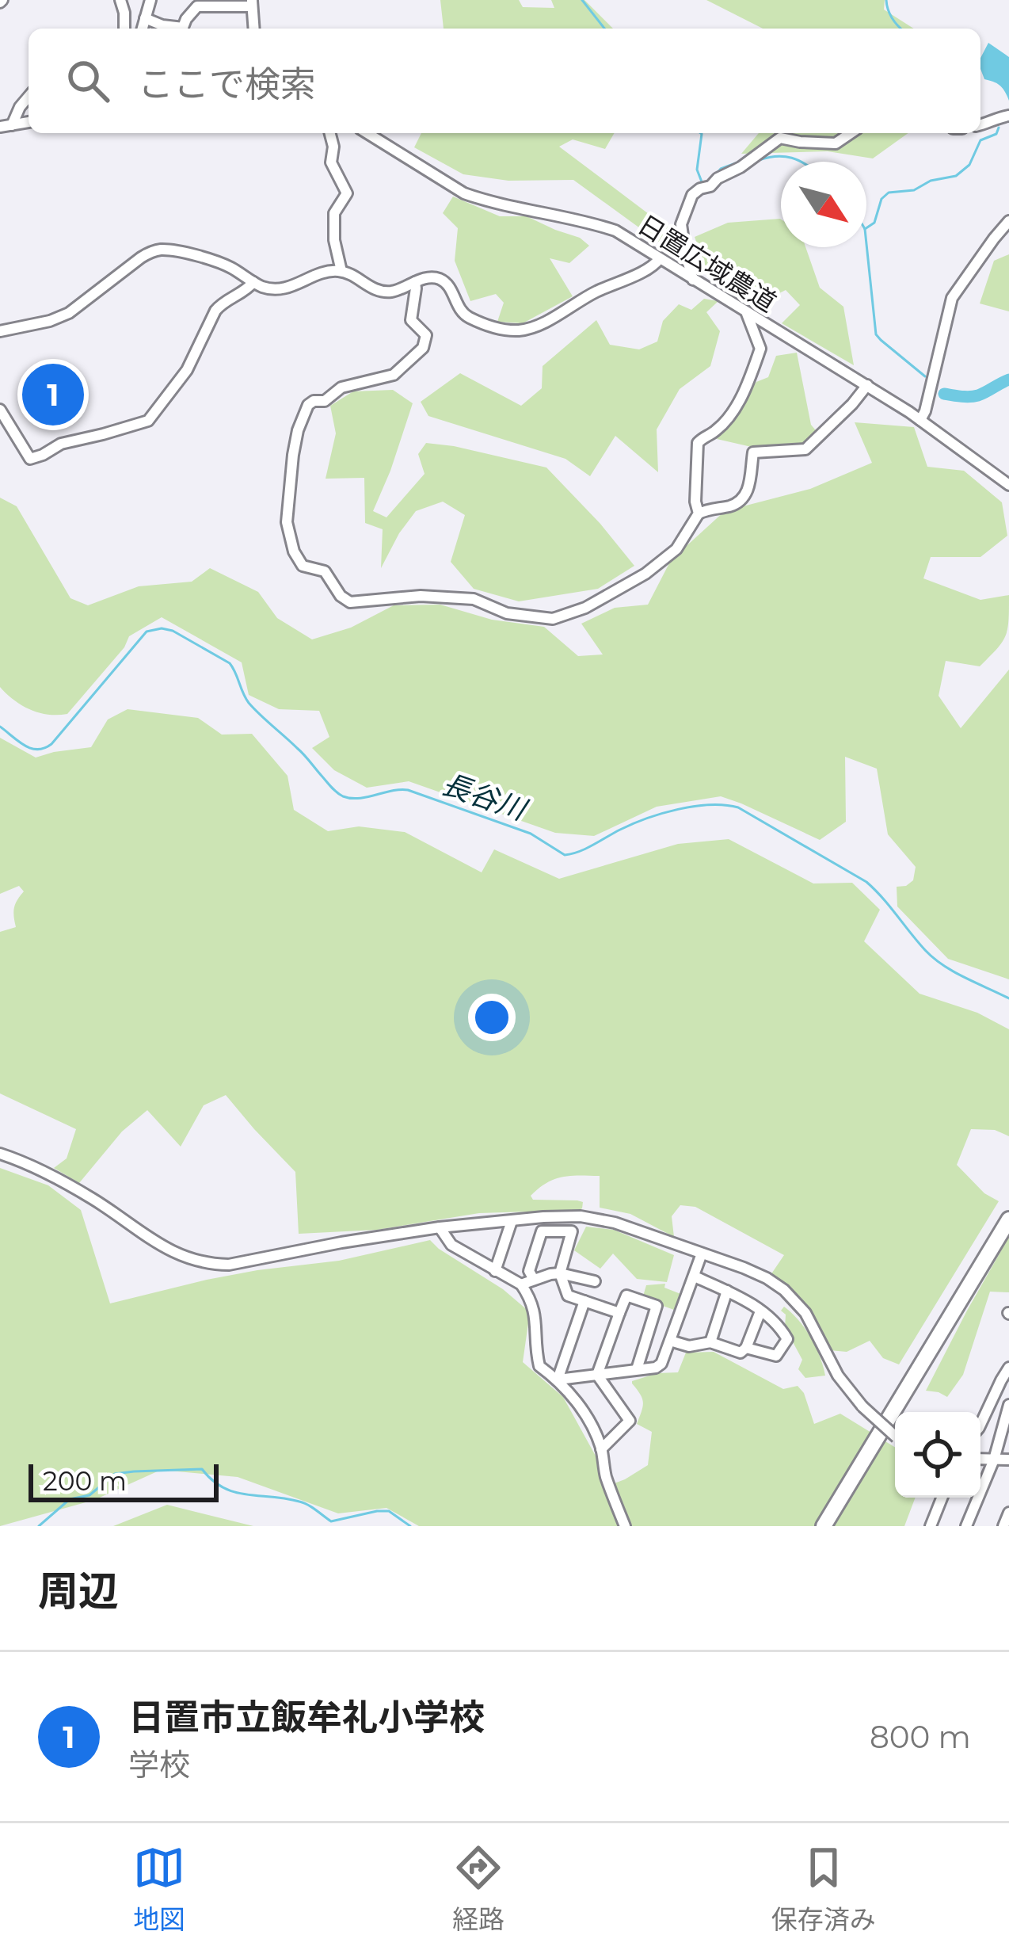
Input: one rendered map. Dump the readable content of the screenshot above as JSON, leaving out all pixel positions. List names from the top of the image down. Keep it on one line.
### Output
{"streets":{"street":["日置広域農道"]},"water":["長谷川"],"scale_bar":"200 m","north":"bottom right","page":{"search":"ここで検索","pins":"1","scale":"200 m","heading":"周辺","list":[{"mark":"1","name":"日置市立飯牟礼小学校","note":"学校","value":"800 m"}],"nav":["地図","経路","保存済み"]}}
